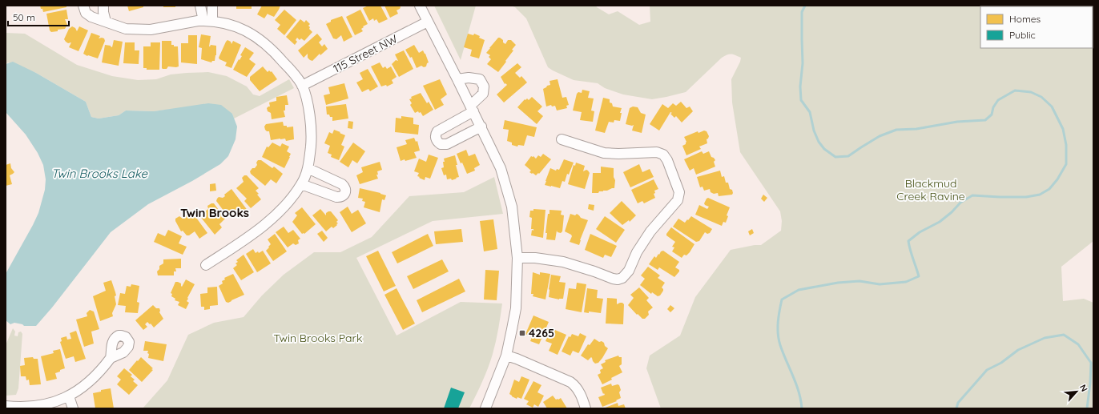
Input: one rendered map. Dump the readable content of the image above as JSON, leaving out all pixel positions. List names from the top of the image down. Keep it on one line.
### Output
{"streets":{"street":["115 Street NW"]},"districts":["Twin Brooks"],"water":["Twin Brooks Lake"],"parks":["Blackmud Creek Ravine","Twin Brooks Park"],"places":{"transit":["4265"]},"legend":["Homes","Public"],"scale_bar":"50 m","north":"top right"}
